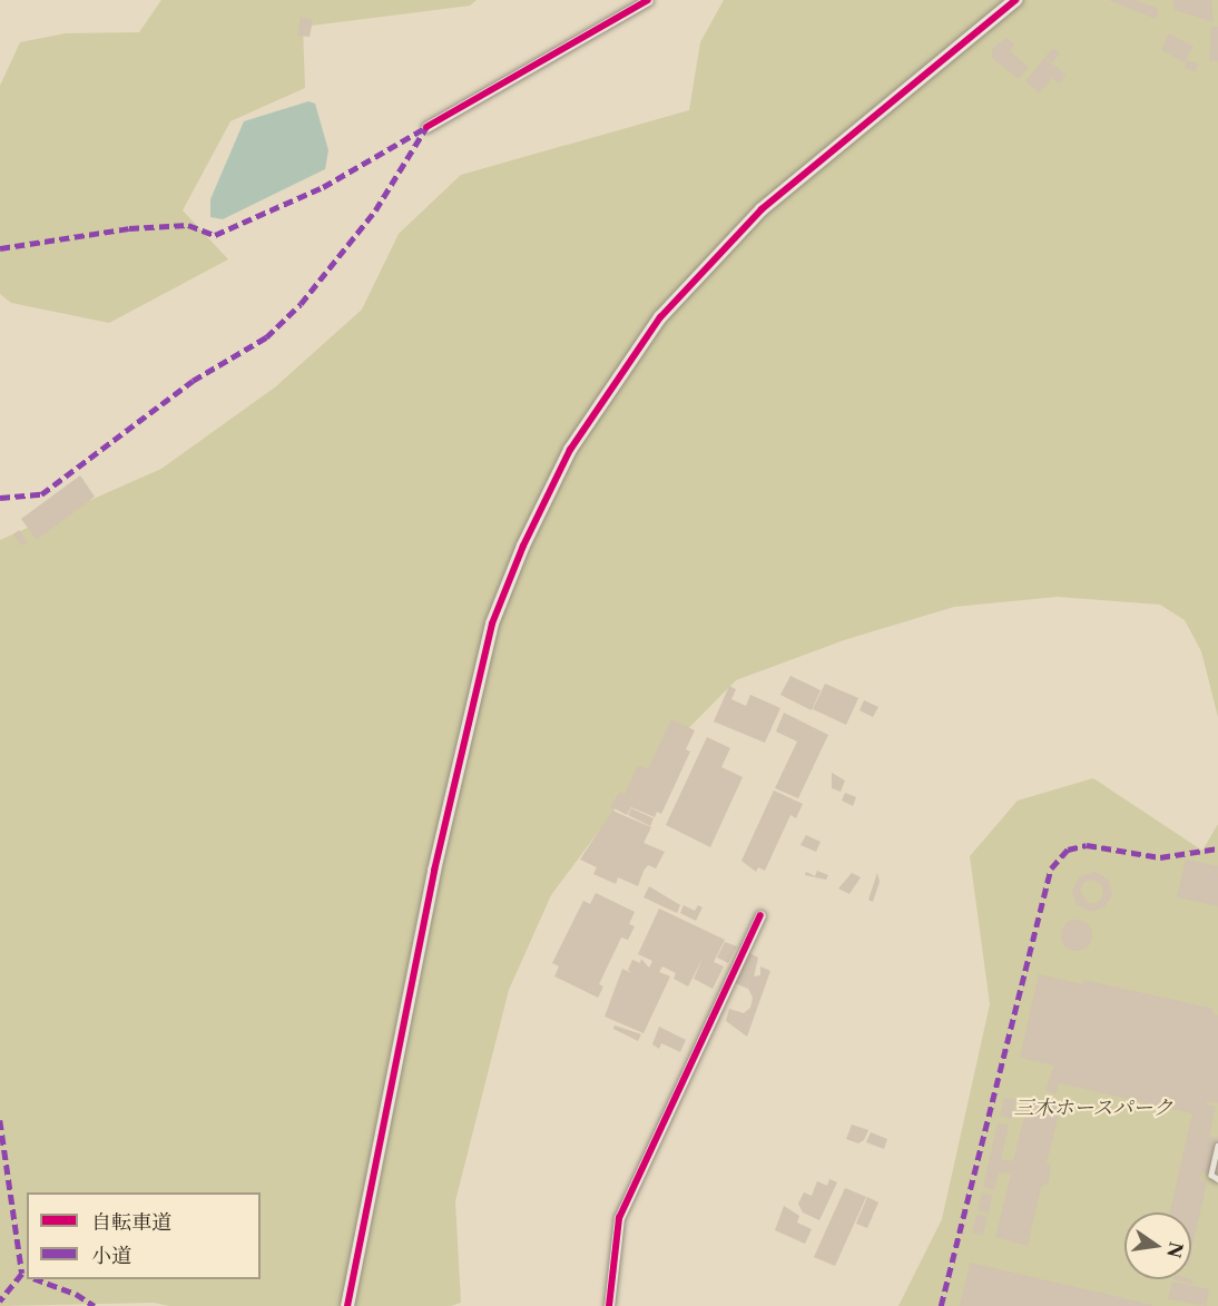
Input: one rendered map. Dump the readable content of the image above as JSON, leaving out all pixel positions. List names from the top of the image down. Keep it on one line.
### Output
{"parks":["三木ホースパーク"],"legend":["自転車道","小道"],"north":"right"}
